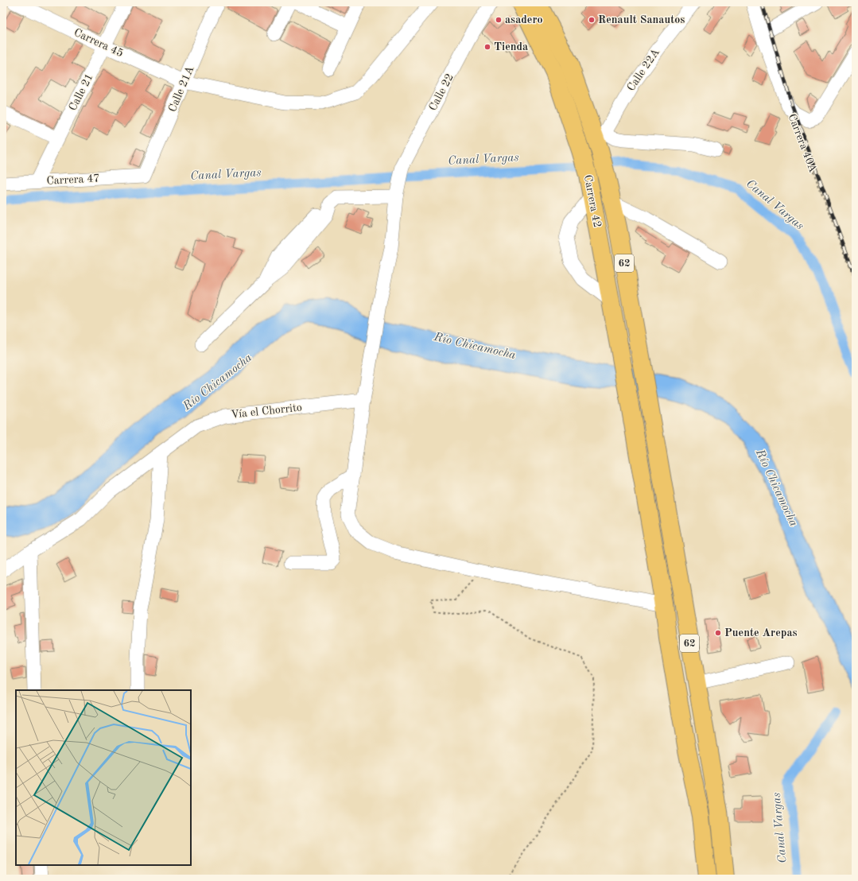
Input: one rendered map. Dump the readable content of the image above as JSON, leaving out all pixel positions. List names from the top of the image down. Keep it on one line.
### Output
{"streets":{"highway":["Carrera 42","62"],"street":["Carrera 45","Calle 22A","Calle 21A","Calle 21","Calle 22","Carrera 40A","Carrera 47","Vía el Chorrito"]},"crossings":[["Carrera 45","Calle 21A"],["Carrera 45","Calle 21"],["Calle 22A","Carrera 42"],["Calle 21A","Carrera 47"],["Calle 21","Carrera 47"],["Carrera 42","62"]],"water":["Canal Vargas","Río Chicamocha"],"places":["asadero","Renault Sanautos","Tienda","Puente Arepas"]}
